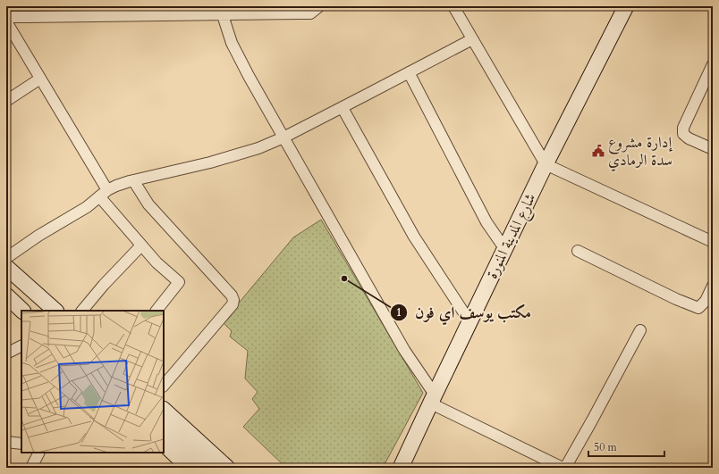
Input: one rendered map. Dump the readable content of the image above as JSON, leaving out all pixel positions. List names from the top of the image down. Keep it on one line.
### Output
{"streets":{"street":["شارع المدينة المنورة"]},"places":{"public building":["إدارة مشروع سدة الرمادي"],"other":["مكتب يوسف اي فون"]},"scale_bar":"50 m"}
